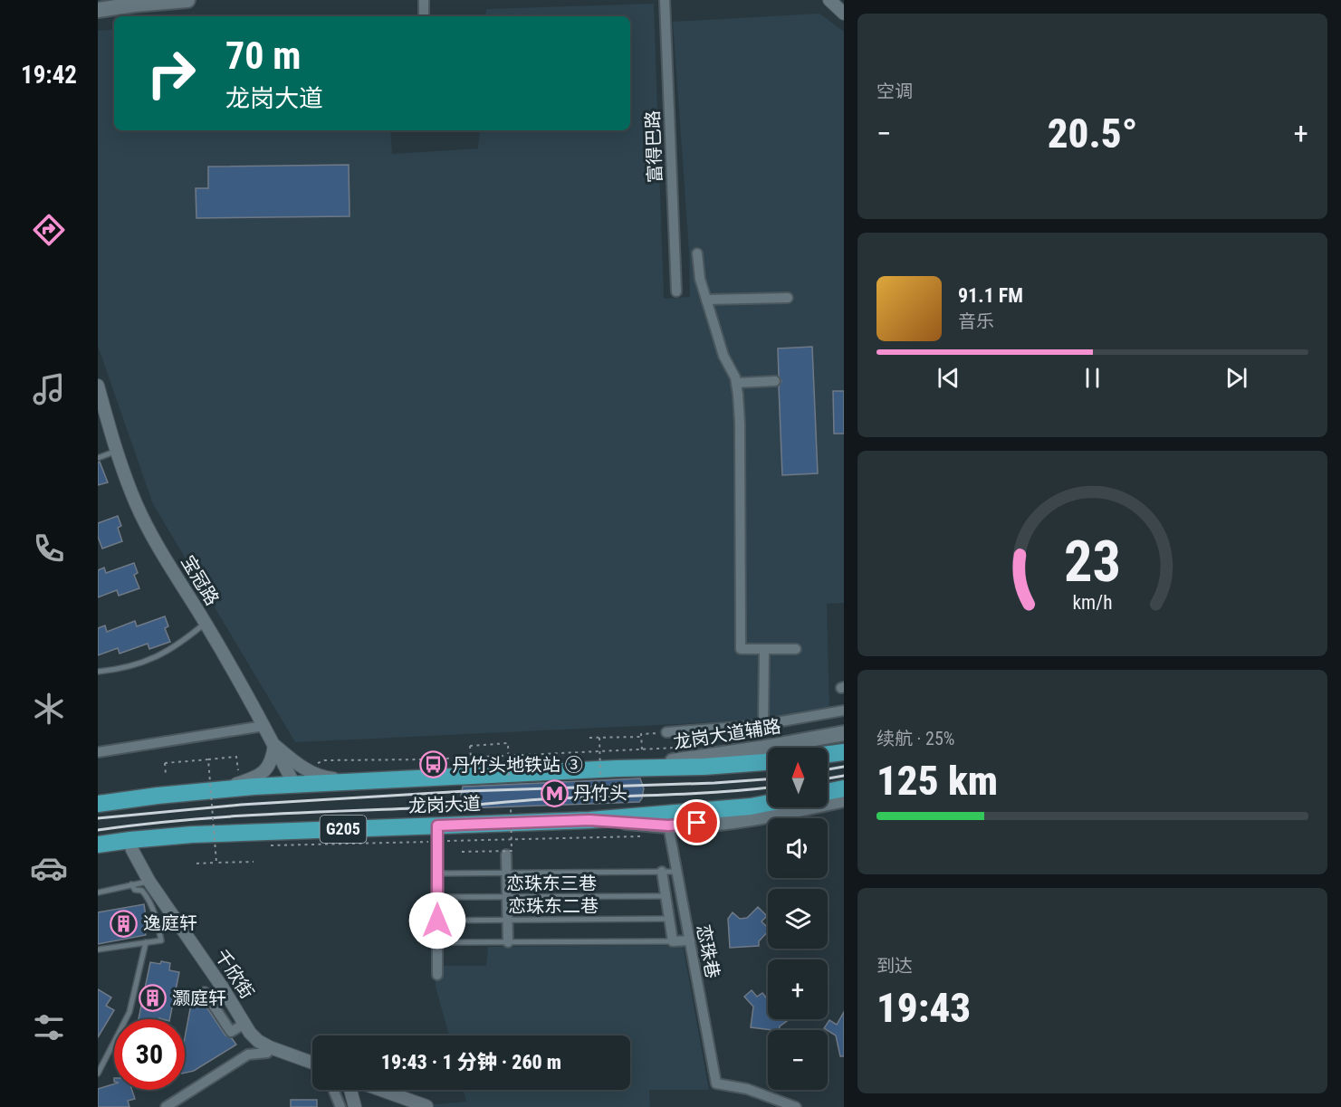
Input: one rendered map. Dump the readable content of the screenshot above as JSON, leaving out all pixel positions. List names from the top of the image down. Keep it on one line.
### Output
{"streets":{"highway":["龙岗大道","G205"],"main road":["龙岗大道辅路"],"street":["富得巴路","宝冠路","恋珠巷","千欣街"],"lane":["恋珠东三巷","恋珠东二巷"]},"crossings":[["宝冠路","龙岗大道"],["龙岗大道辅路","龙岗大道"],["龙岗大道","千欣街"]],"places":{"bus stop":["丹竹头地铁站 ③"],"metro station":["丹竹头"],"building":["逸庭轩","灏庭轩"]},"north":"top","page":{"tabs":"19:42","tile":["空调",["续航 · 25%","125 km"],["到达","19:43"]],"turn":["70 m","龙岗大道"],"heat":["−","20.5°","+"],"song":["91.1 FM","音乐"],"map_buttons":["+","−"],"limit":"30","trip":"19:43 · 1 分钟 · 260 m","gauge":["23","km/h"]}}
